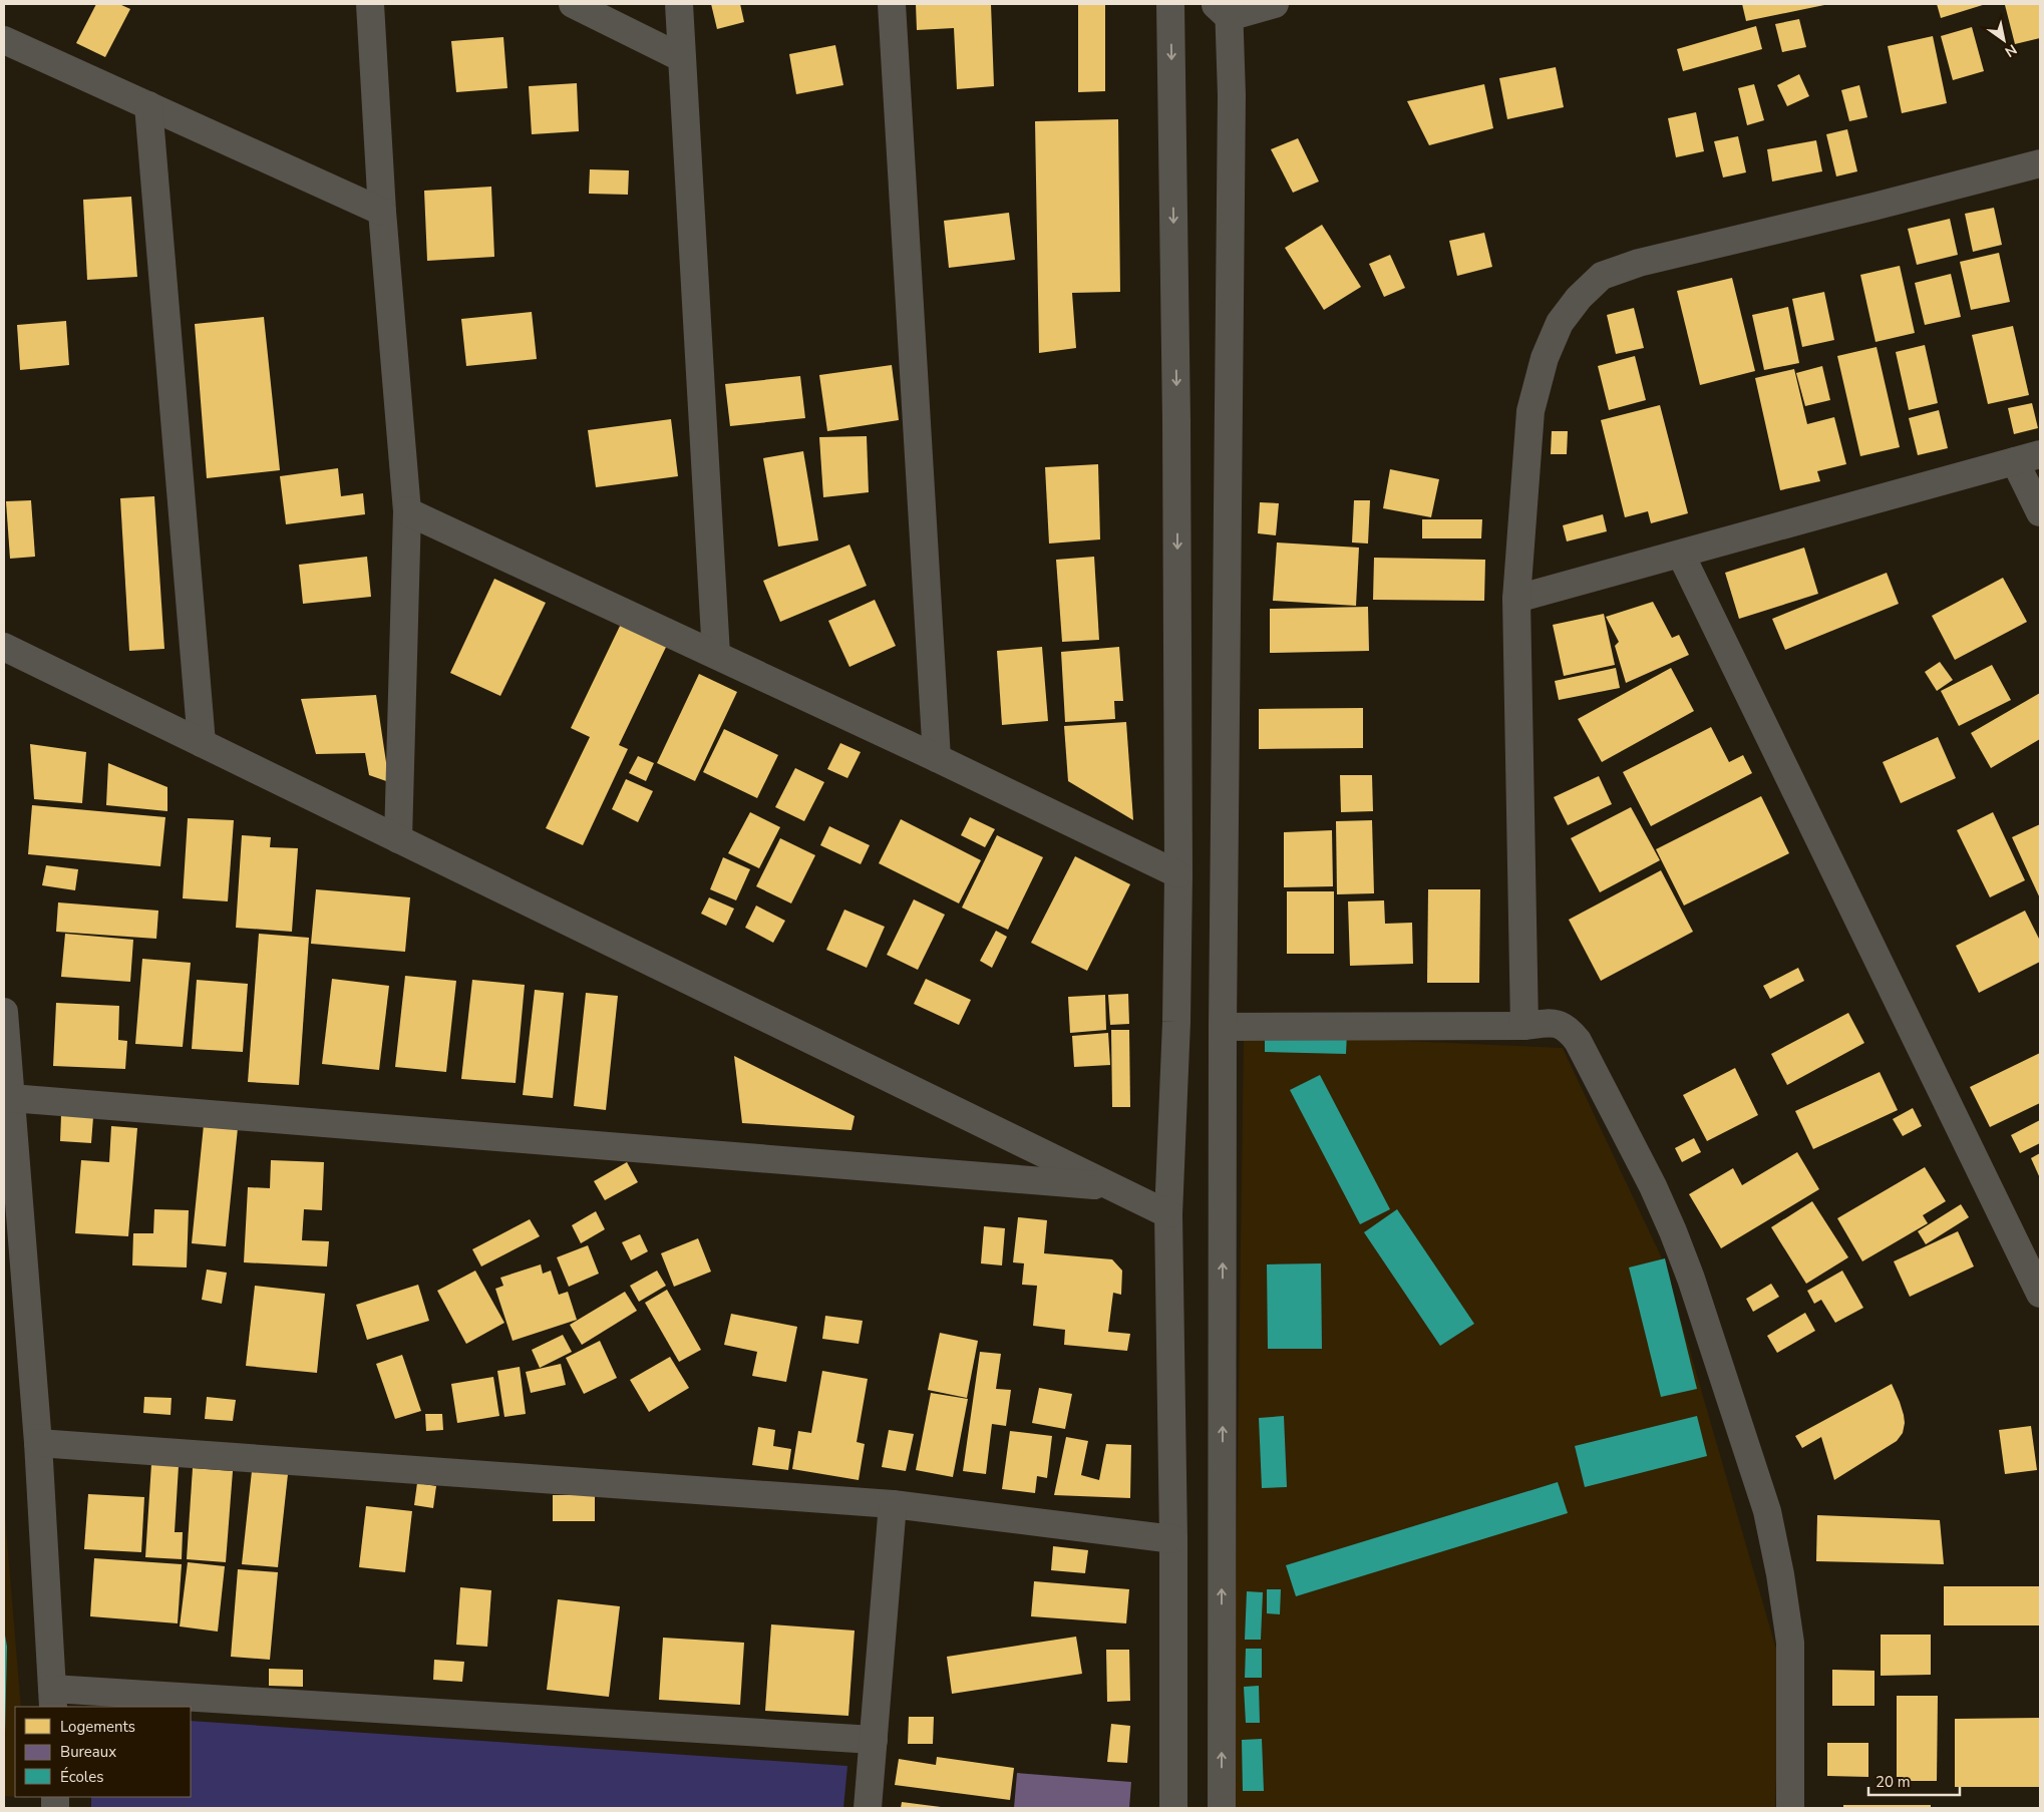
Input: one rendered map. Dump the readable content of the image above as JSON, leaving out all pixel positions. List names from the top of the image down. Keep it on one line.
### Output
{"legend":["Logements","Bureaux","Écoles"],"scale_bar":"20 m","north":"bottom right"}
